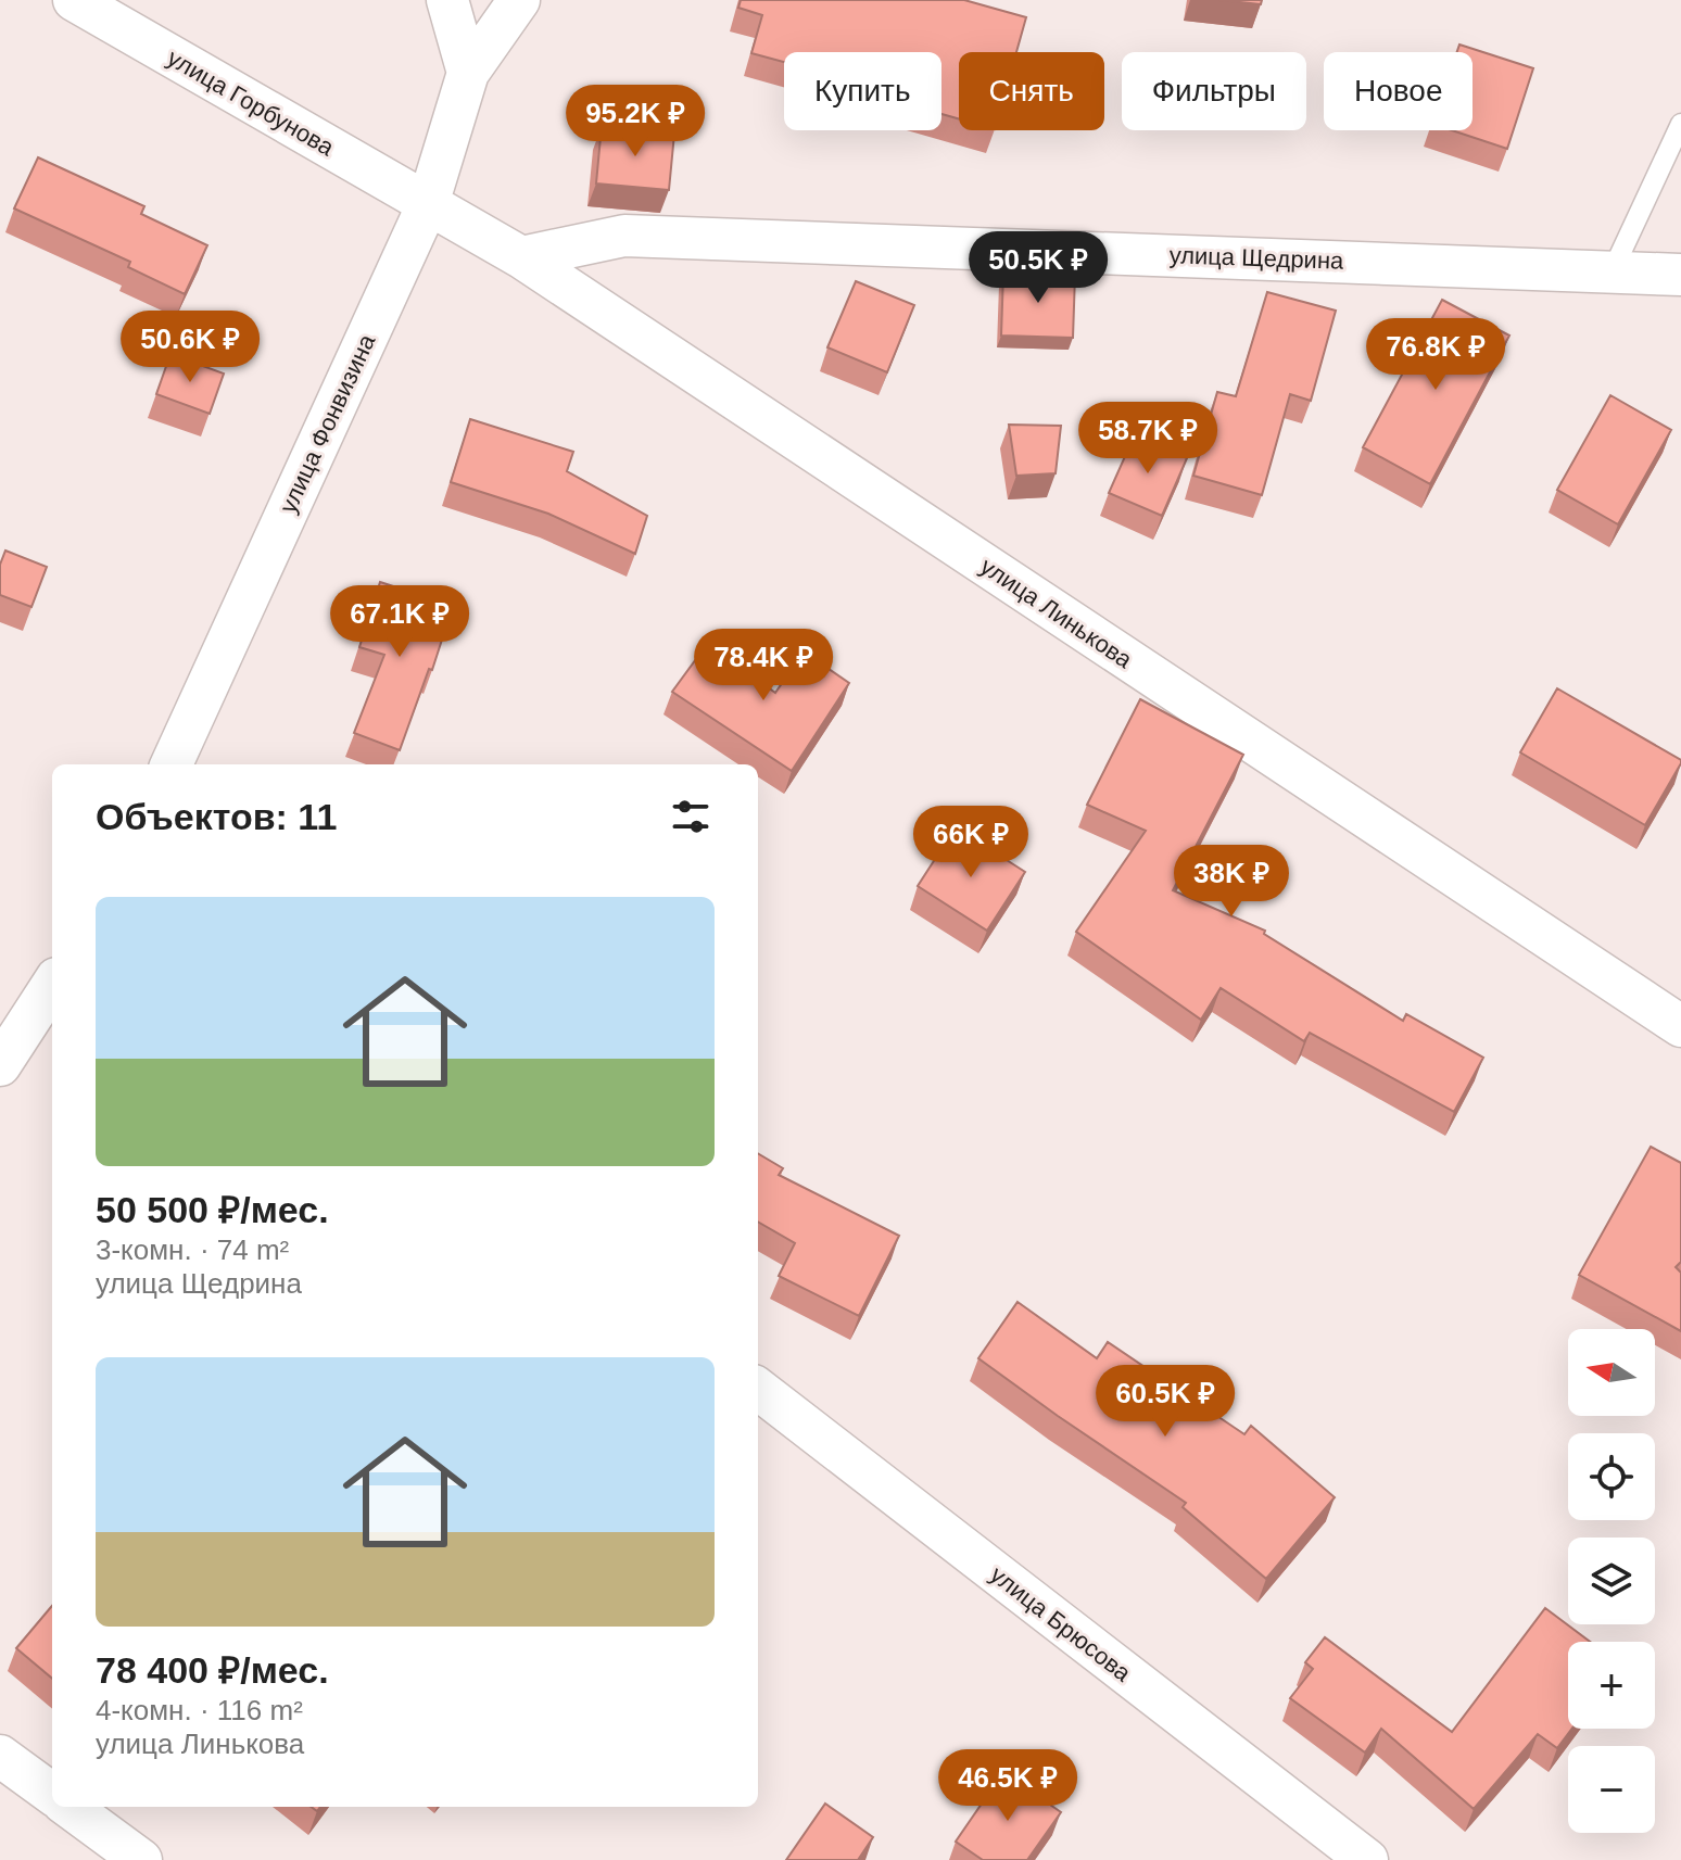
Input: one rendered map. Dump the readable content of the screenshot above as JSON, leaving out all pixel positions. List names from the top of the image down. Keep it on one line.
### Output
{"streets":{"street":["улица Горбунова","улица Щедрина","улица Фонвизина","улица Линькова","улица Брюсова"]},"crossings":[["улица Горбунова","улица Фонвизина"],["улица Горбунова","улица Линькова"],["улица Щедрина","улица Линькова"],["улица Фонвизина","улица Линькова"]],"north":"left","page":{"chip":["Купить","Снять","Фильтры","Новое"],"price":["95.2K ₽","50.5K ₽","50.6K ₽","76.8K ₽","58.7K ₽","67.1K ₽","78.4K ₽","66K ₽","38K ₽","60.5K ₽","46.5K ₽"],"heading":"Объектов: 11","list":[{"name":"50 500 ₽/мес.","note":"3-комн. · 74 m² · улица Щедрина"},{"name":"78 400 ₽/мес.","note":"4-комн. · 116 m² · улица Линькова"}],"map_buttons":["+","−"]}}
